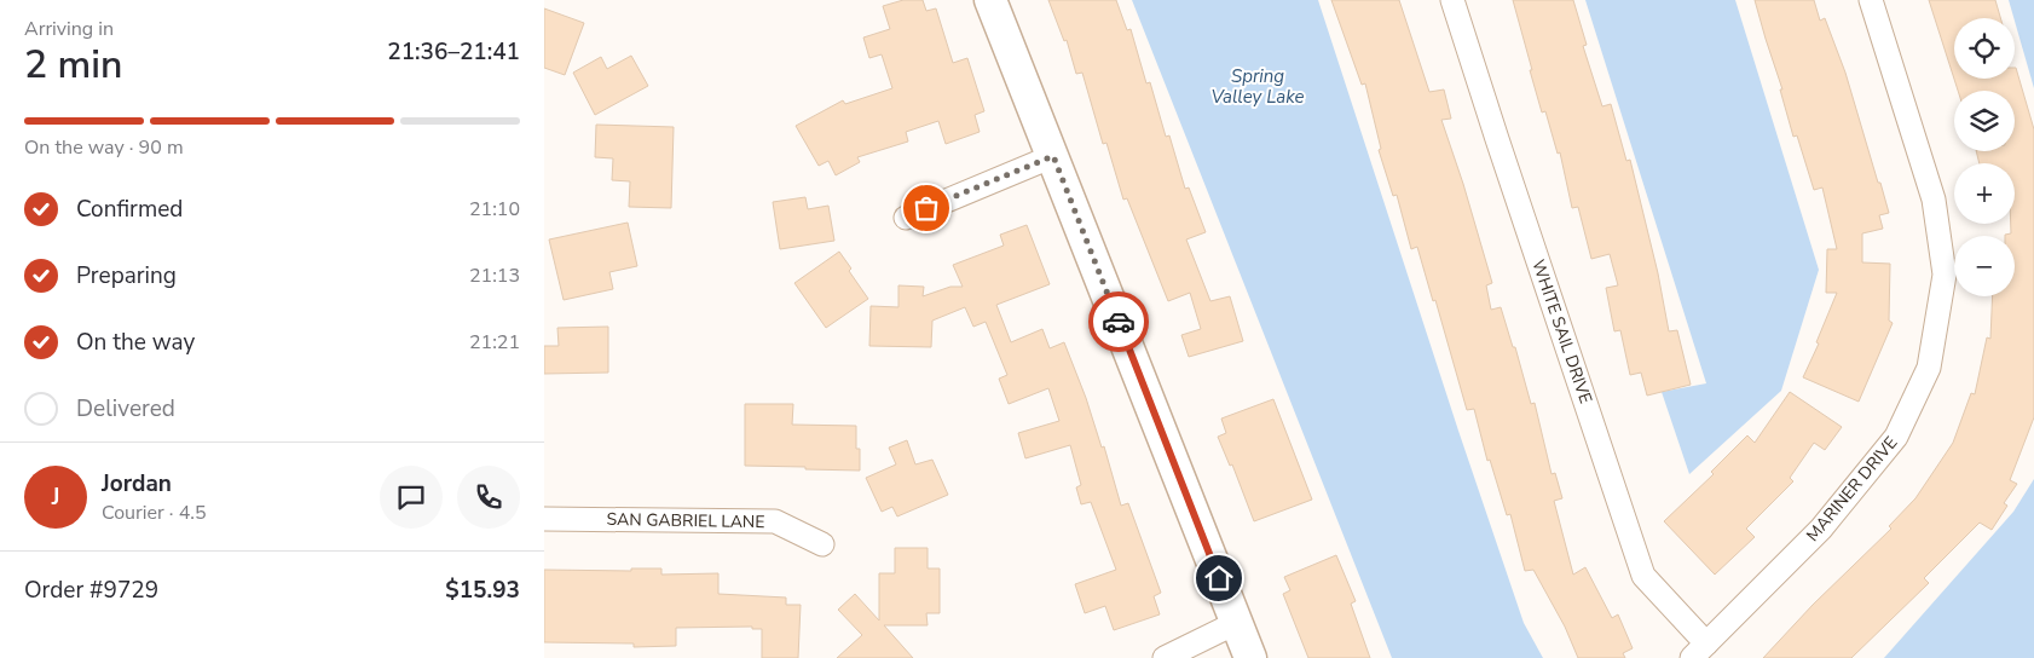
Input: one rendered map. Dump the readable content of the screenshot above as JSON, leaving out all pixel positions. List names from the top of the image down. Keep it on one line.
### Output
{"streets":{"street":["WHITE SAIL DRIVE","MARINER DRIVE","SAN GABRIEL LANE"]},"crossings":[["WHITE SAIL DRIVE","MARINER DRIVE"]],"water":["Spring Valley Lake"],"page":{"heading":["2 min","Arriving in","21:36–21:41"],"panel":["Jordan","Courier · 4.5","Order #9729","$15.93"],"map_buttons":["+","−"],"bar":"On the way · 90 m","list":[["Confirmed","21:10"],["Preparing","21:13"],["On the way","21:21"],"Delivered"],"round":"J"}}
